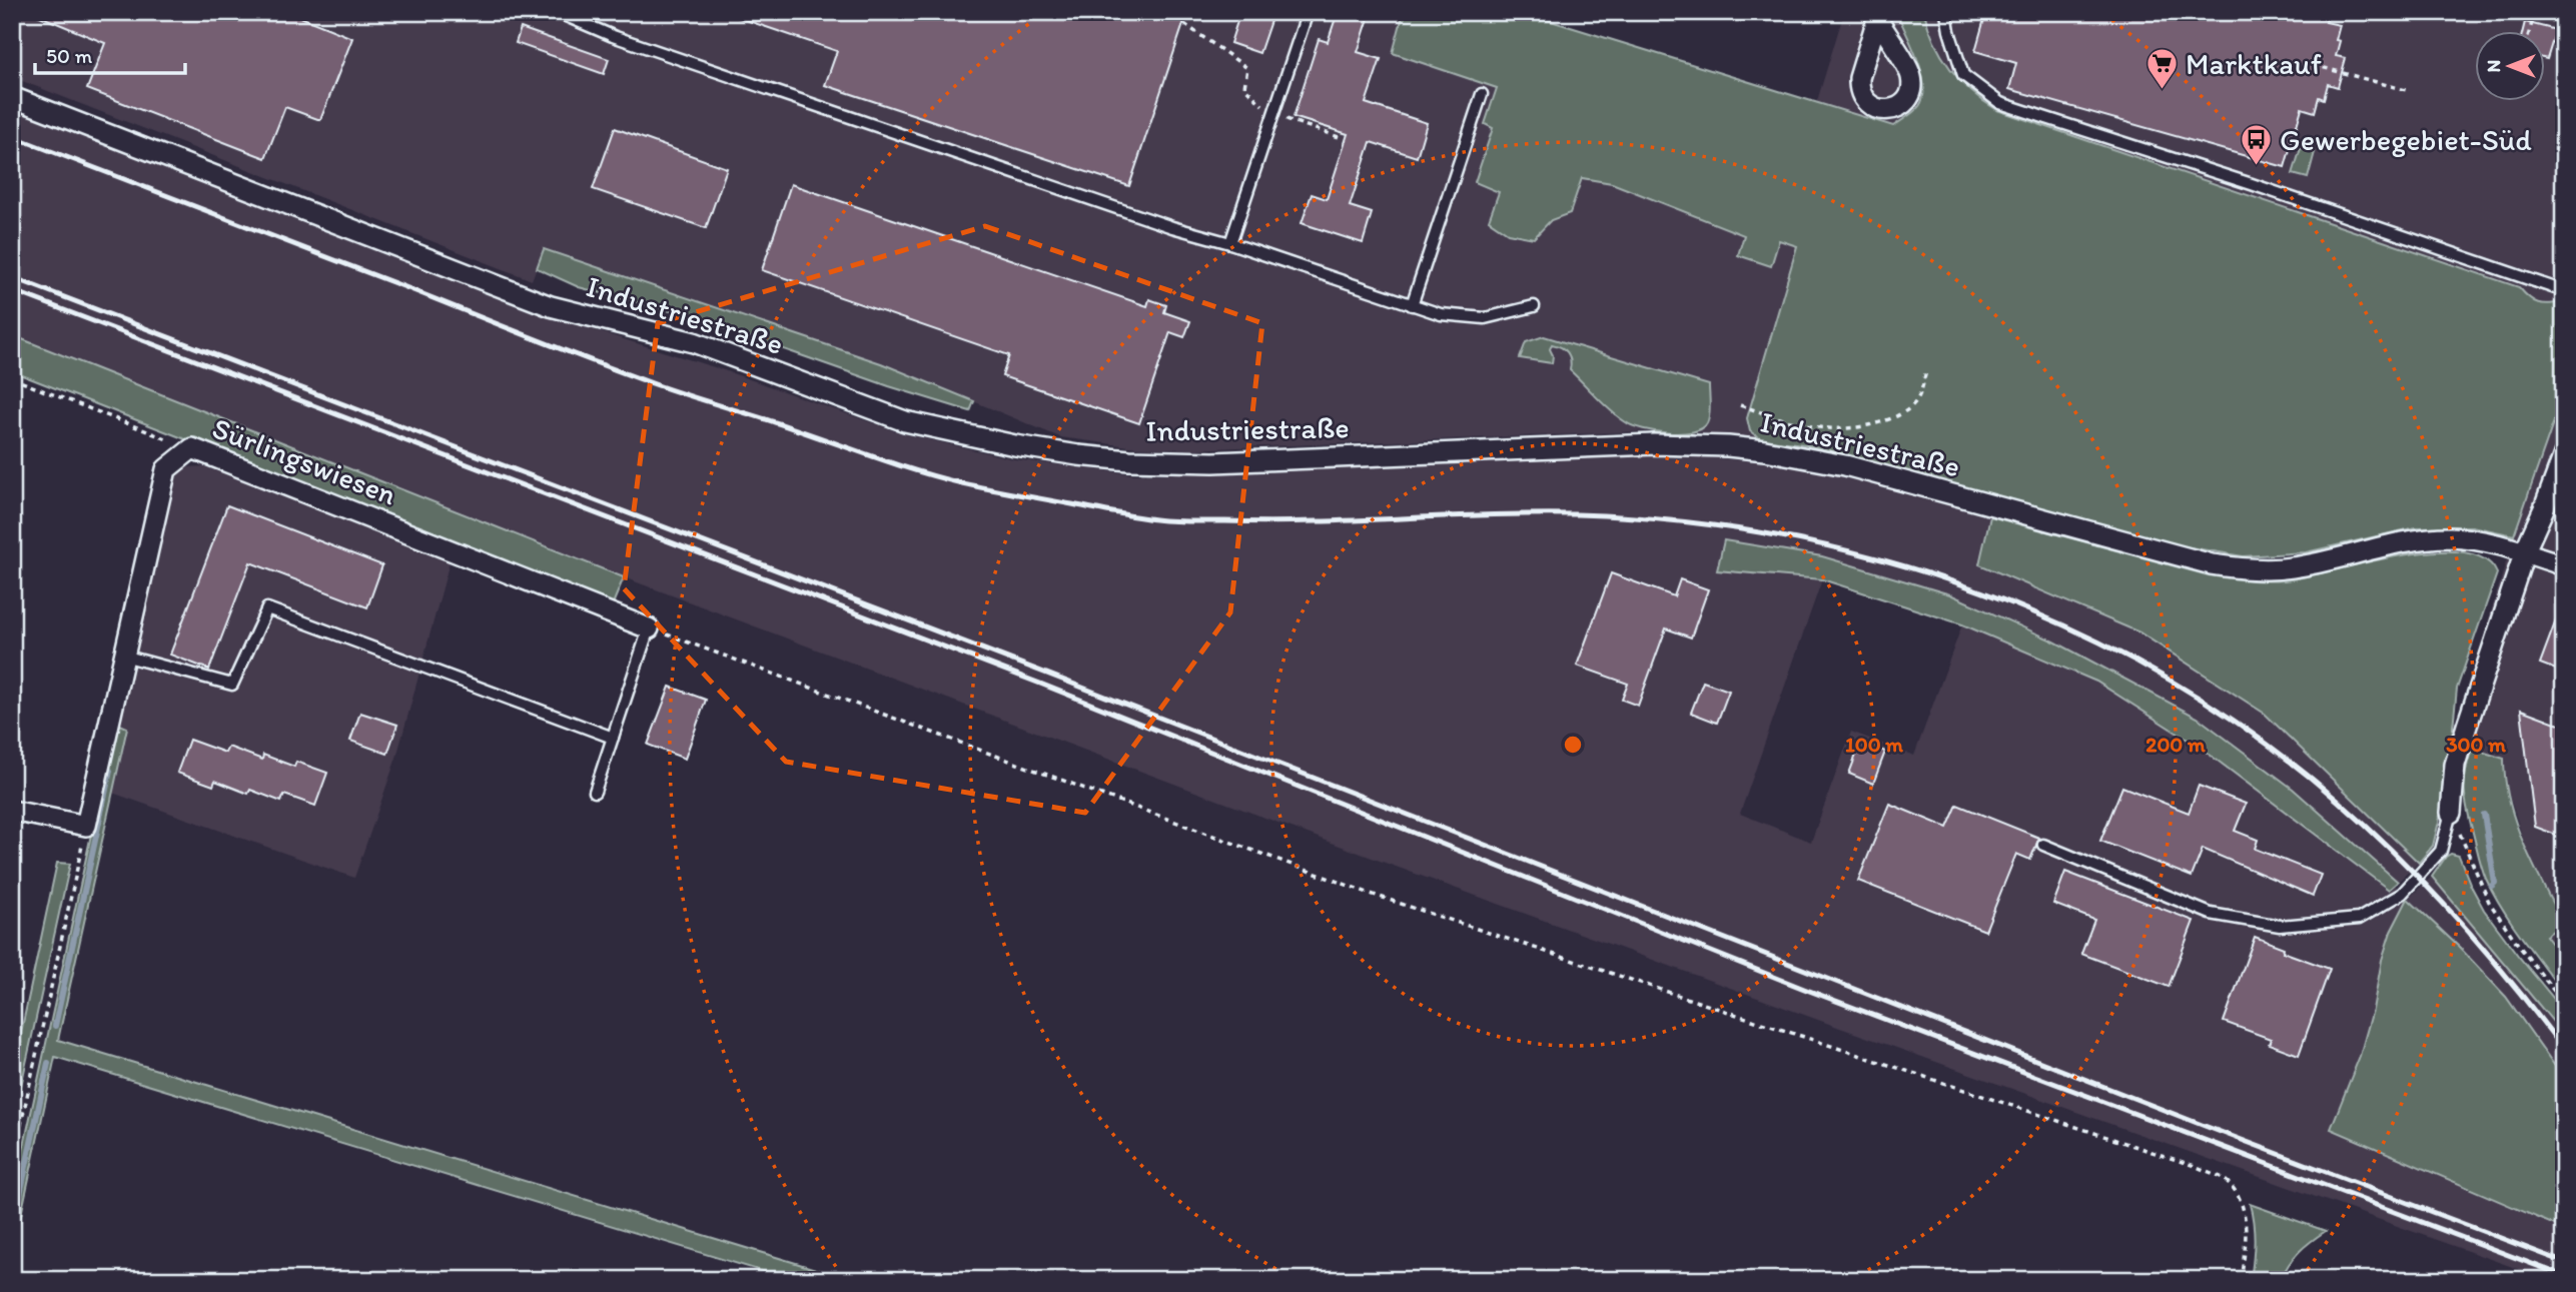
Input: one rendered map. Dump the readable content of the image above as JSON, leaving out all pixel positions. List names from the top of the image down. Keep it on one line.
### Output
{"streets":{"street":["Industriestraße","Sürlingswiesen"]},"places":{"supermarket":["Marktkauf"],"bus stop":["Gewerbegebiet-Süd"]},"scale_bar":"50 m","north":"left","rings":["100 m","200 m","300 m"]}
